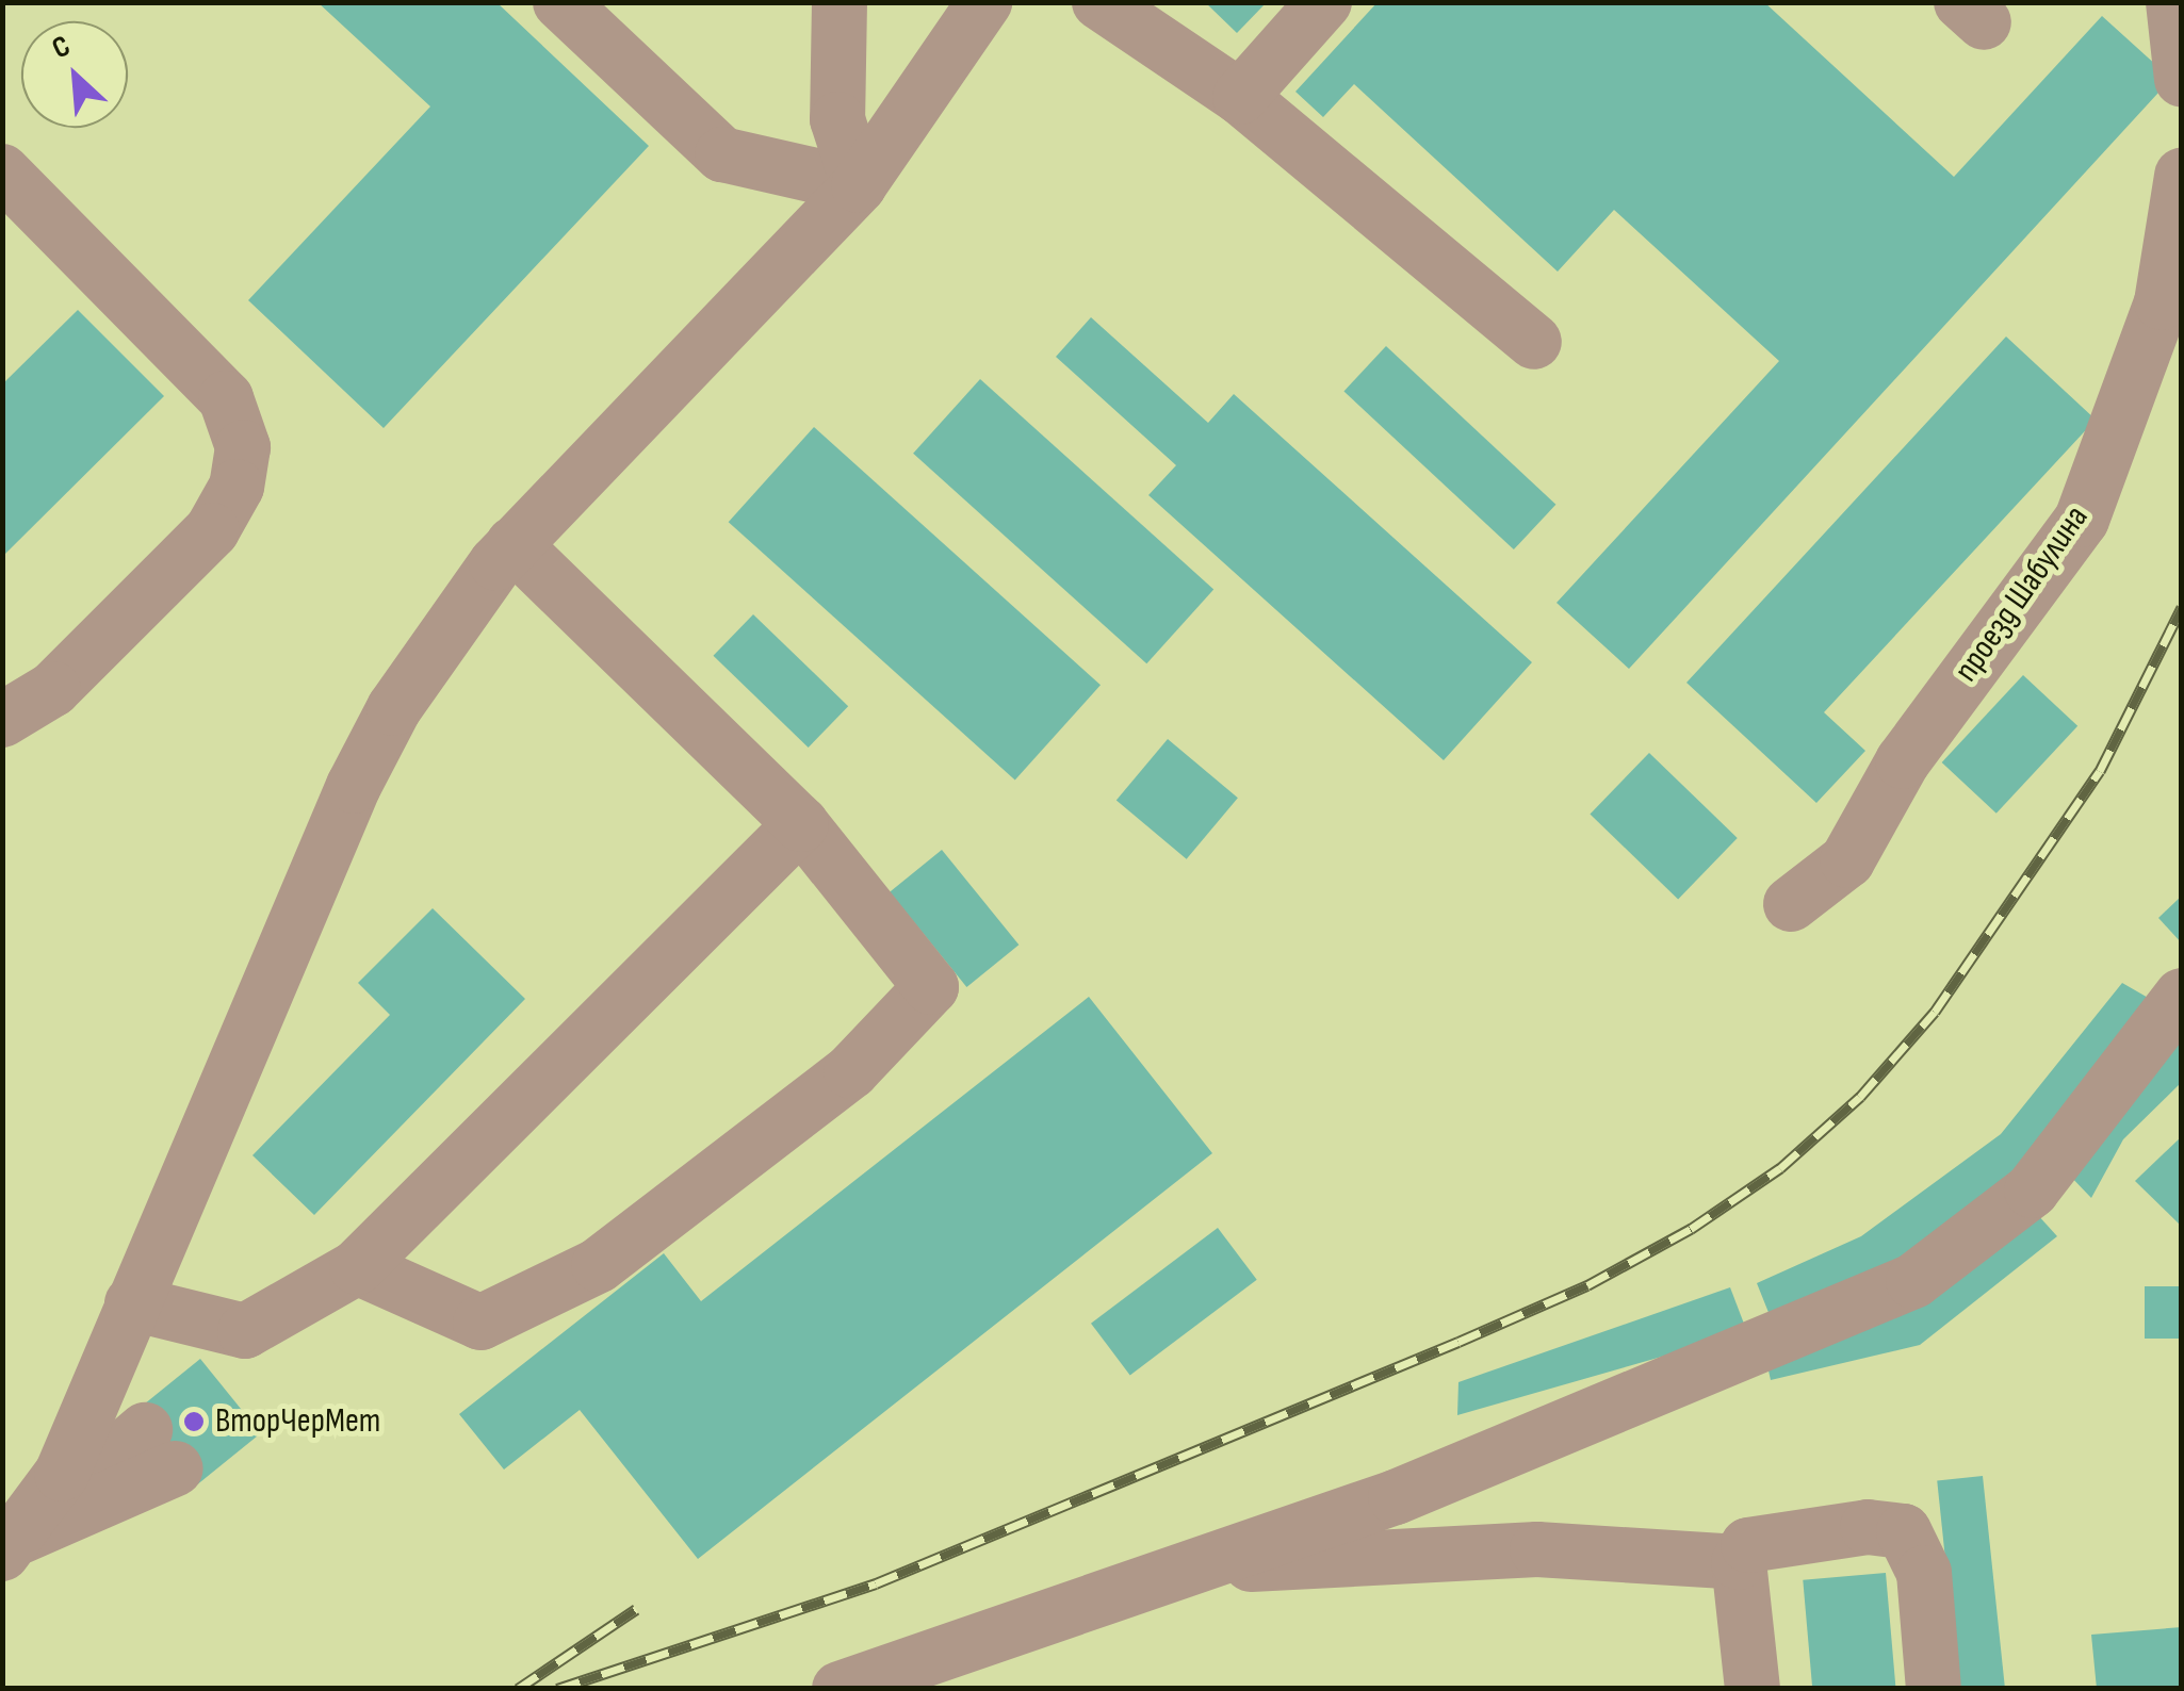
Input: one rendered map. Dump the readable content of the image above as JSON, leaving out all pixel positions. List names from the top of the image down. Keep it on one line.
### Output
{"streets":{"street":["проезд Шабулина"]},"places":["ВторЧерМет"],"north":"top left"}
